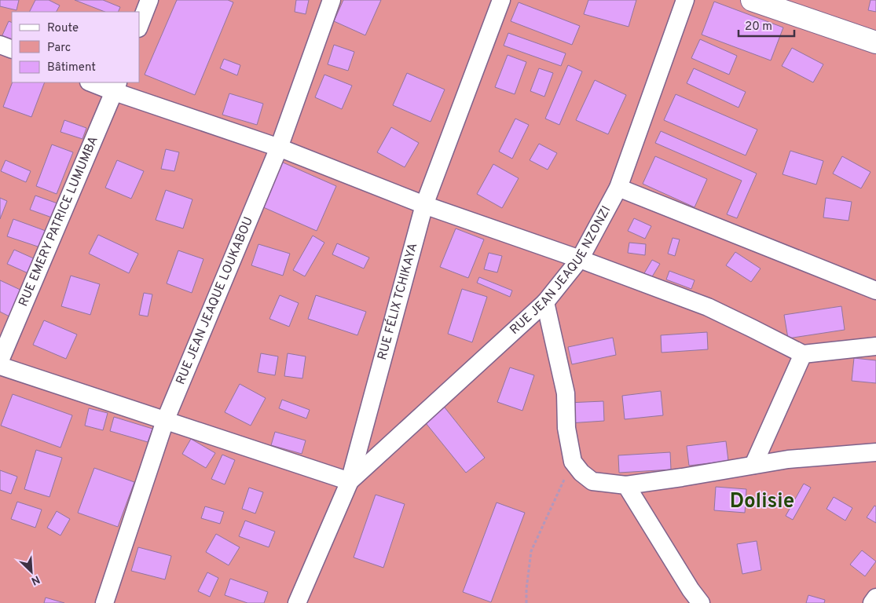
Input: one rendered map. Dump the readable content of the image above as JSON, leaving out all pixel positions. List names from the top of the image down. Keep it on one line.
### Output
{"streets":{"street":["RUE EMERY PATRICE LUMUMBA","RUE JEAN JEAQUE NZONZI","RUE JEAN JEAQUE LOUKABOU","RUE FÉLIX TCHIKAYA"]},"crossings":[["RUE JEAN JEAQUE NZONZI","RUE FÉLIX TCHIKAYA"]],"districts":["Dolisie"],"legend":["Route","Parc","Bâtiment"],"scale_bar":"20 m","north":"bottom right"}
